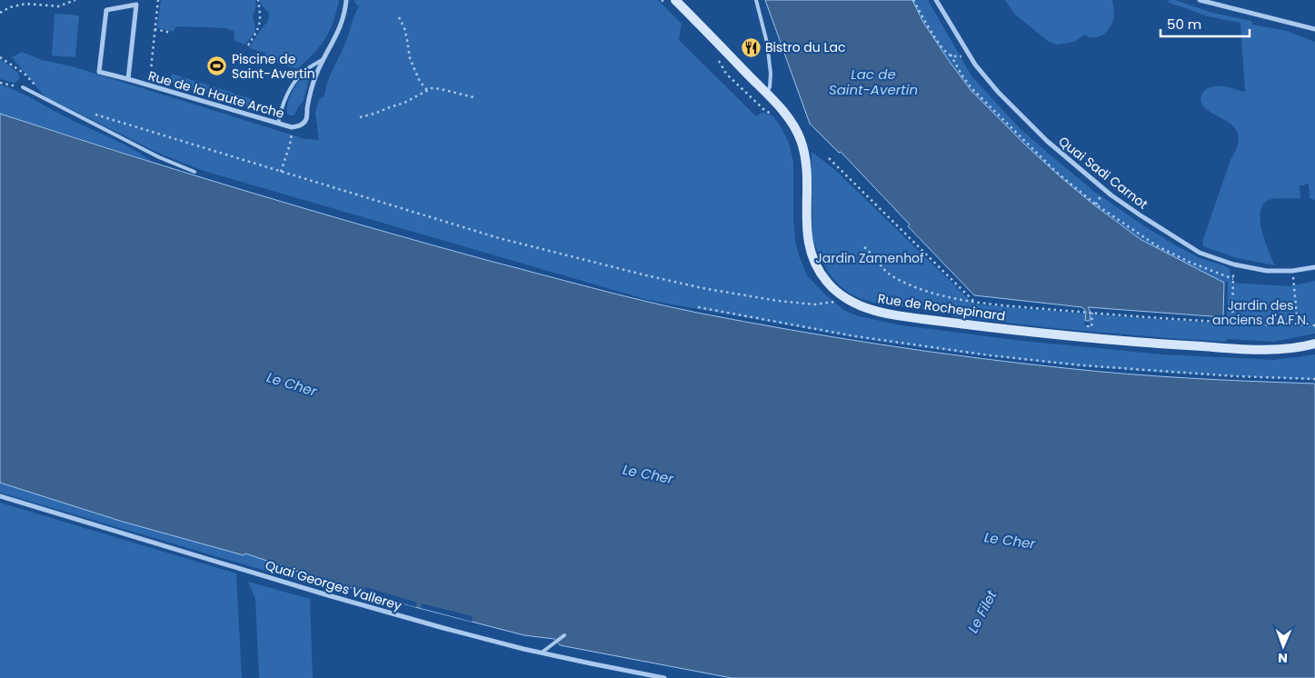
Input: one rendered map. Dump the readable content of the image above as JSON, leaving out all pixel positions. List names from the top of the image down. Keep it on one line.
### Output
{"streets":{"street":["Rue de la Haute Arche","Quai Sadi Carnot","Rue de Rochepinard","Quai Georges Vallerey"]},"water":["Lac de Saint-Avertin","Le Cher","Le Filet"],"parks":["Jardin Zamenhof","Jardin des anciens d'A.F.N."],"places":{"restaurant":["Bistro du Lac"],"sports":["Piscine de Saint-Avertin"]},"scale_bar":"50 m","north":"bottom"}
